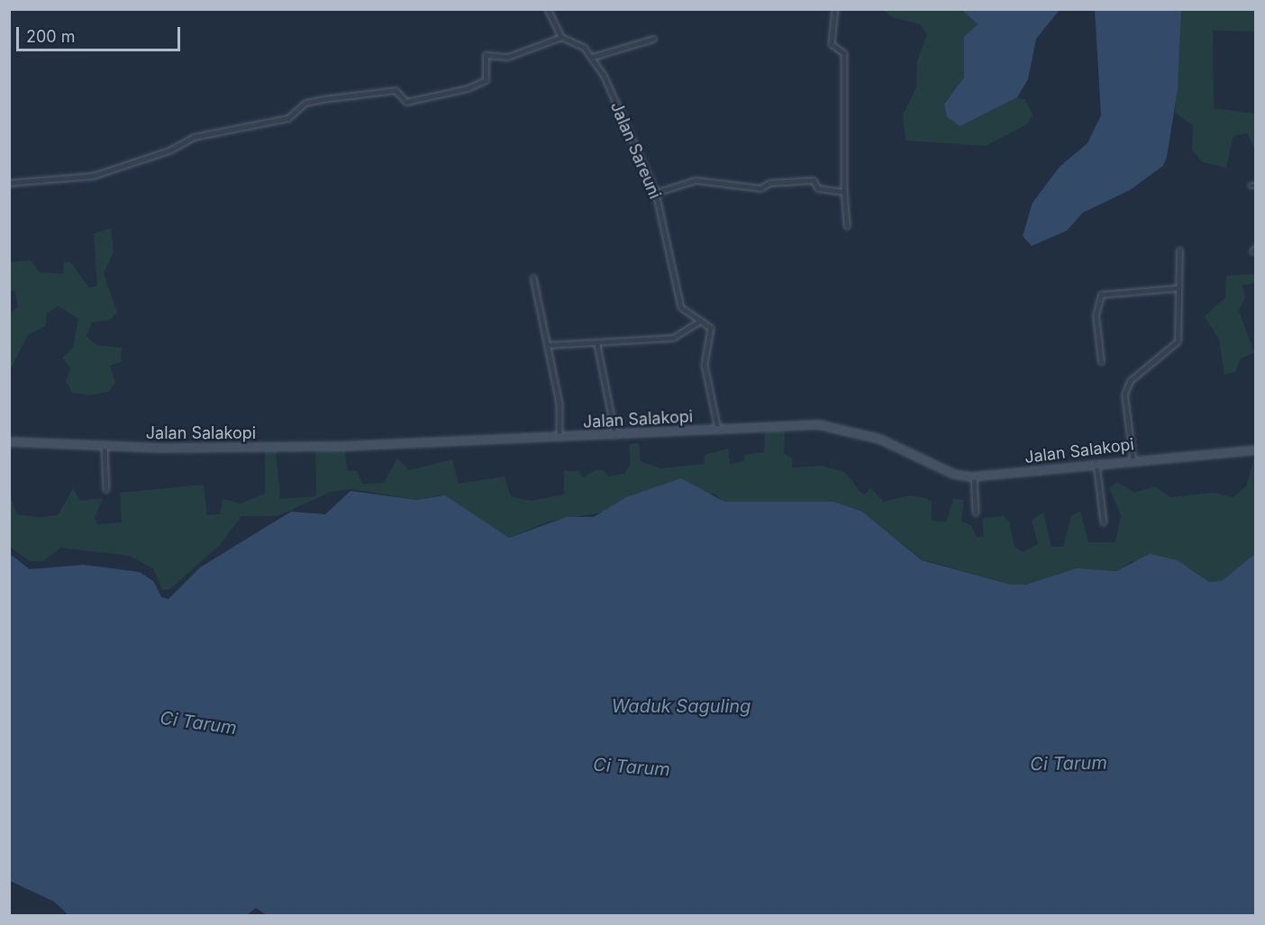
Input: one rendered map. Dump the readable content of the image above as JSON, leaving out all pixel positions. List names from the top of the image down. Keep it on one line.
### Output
{"streets":{"street":["Jalan Sareuni","Jalan Salakopi"]},"crossings":[["Jalan Sareuni","Jalan Salakopi"]],"water":["Waduk Saguling","Ci Tarum"],"scale_bar":"200 m"}
